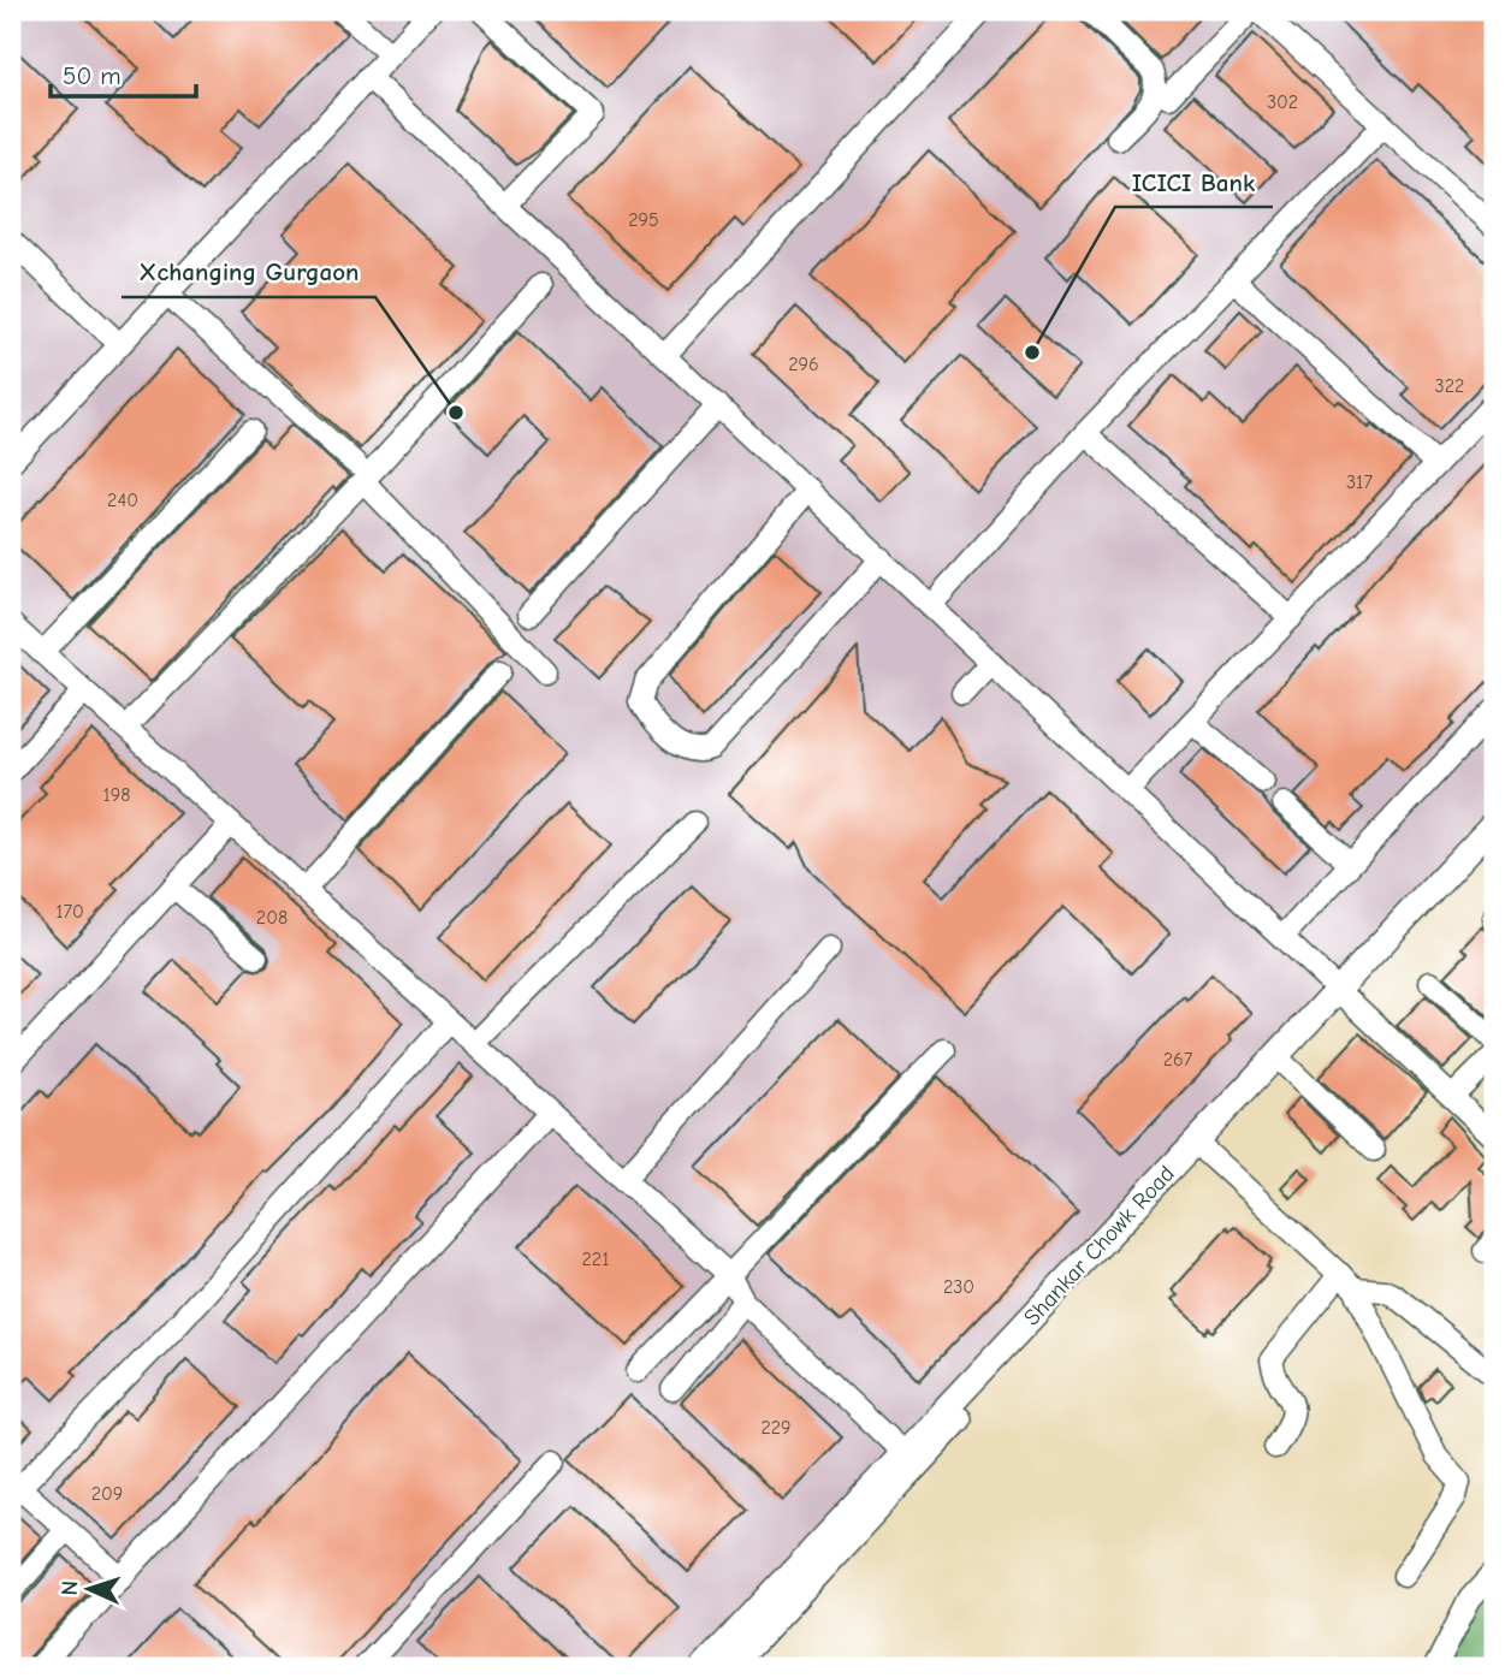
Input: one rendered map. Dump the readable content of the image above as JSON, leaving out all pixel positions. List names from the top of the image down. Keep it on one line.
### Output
{"streets":{"main road":["Shankar Chowk Road"]},"places":["ICICI Bank","Xchanging Gurgaon"],"house_numbers":["302","295","296","322","317","240","198","170","208","267","221","230","229","209"],"scale_bar":"50 m","north":"left"}
